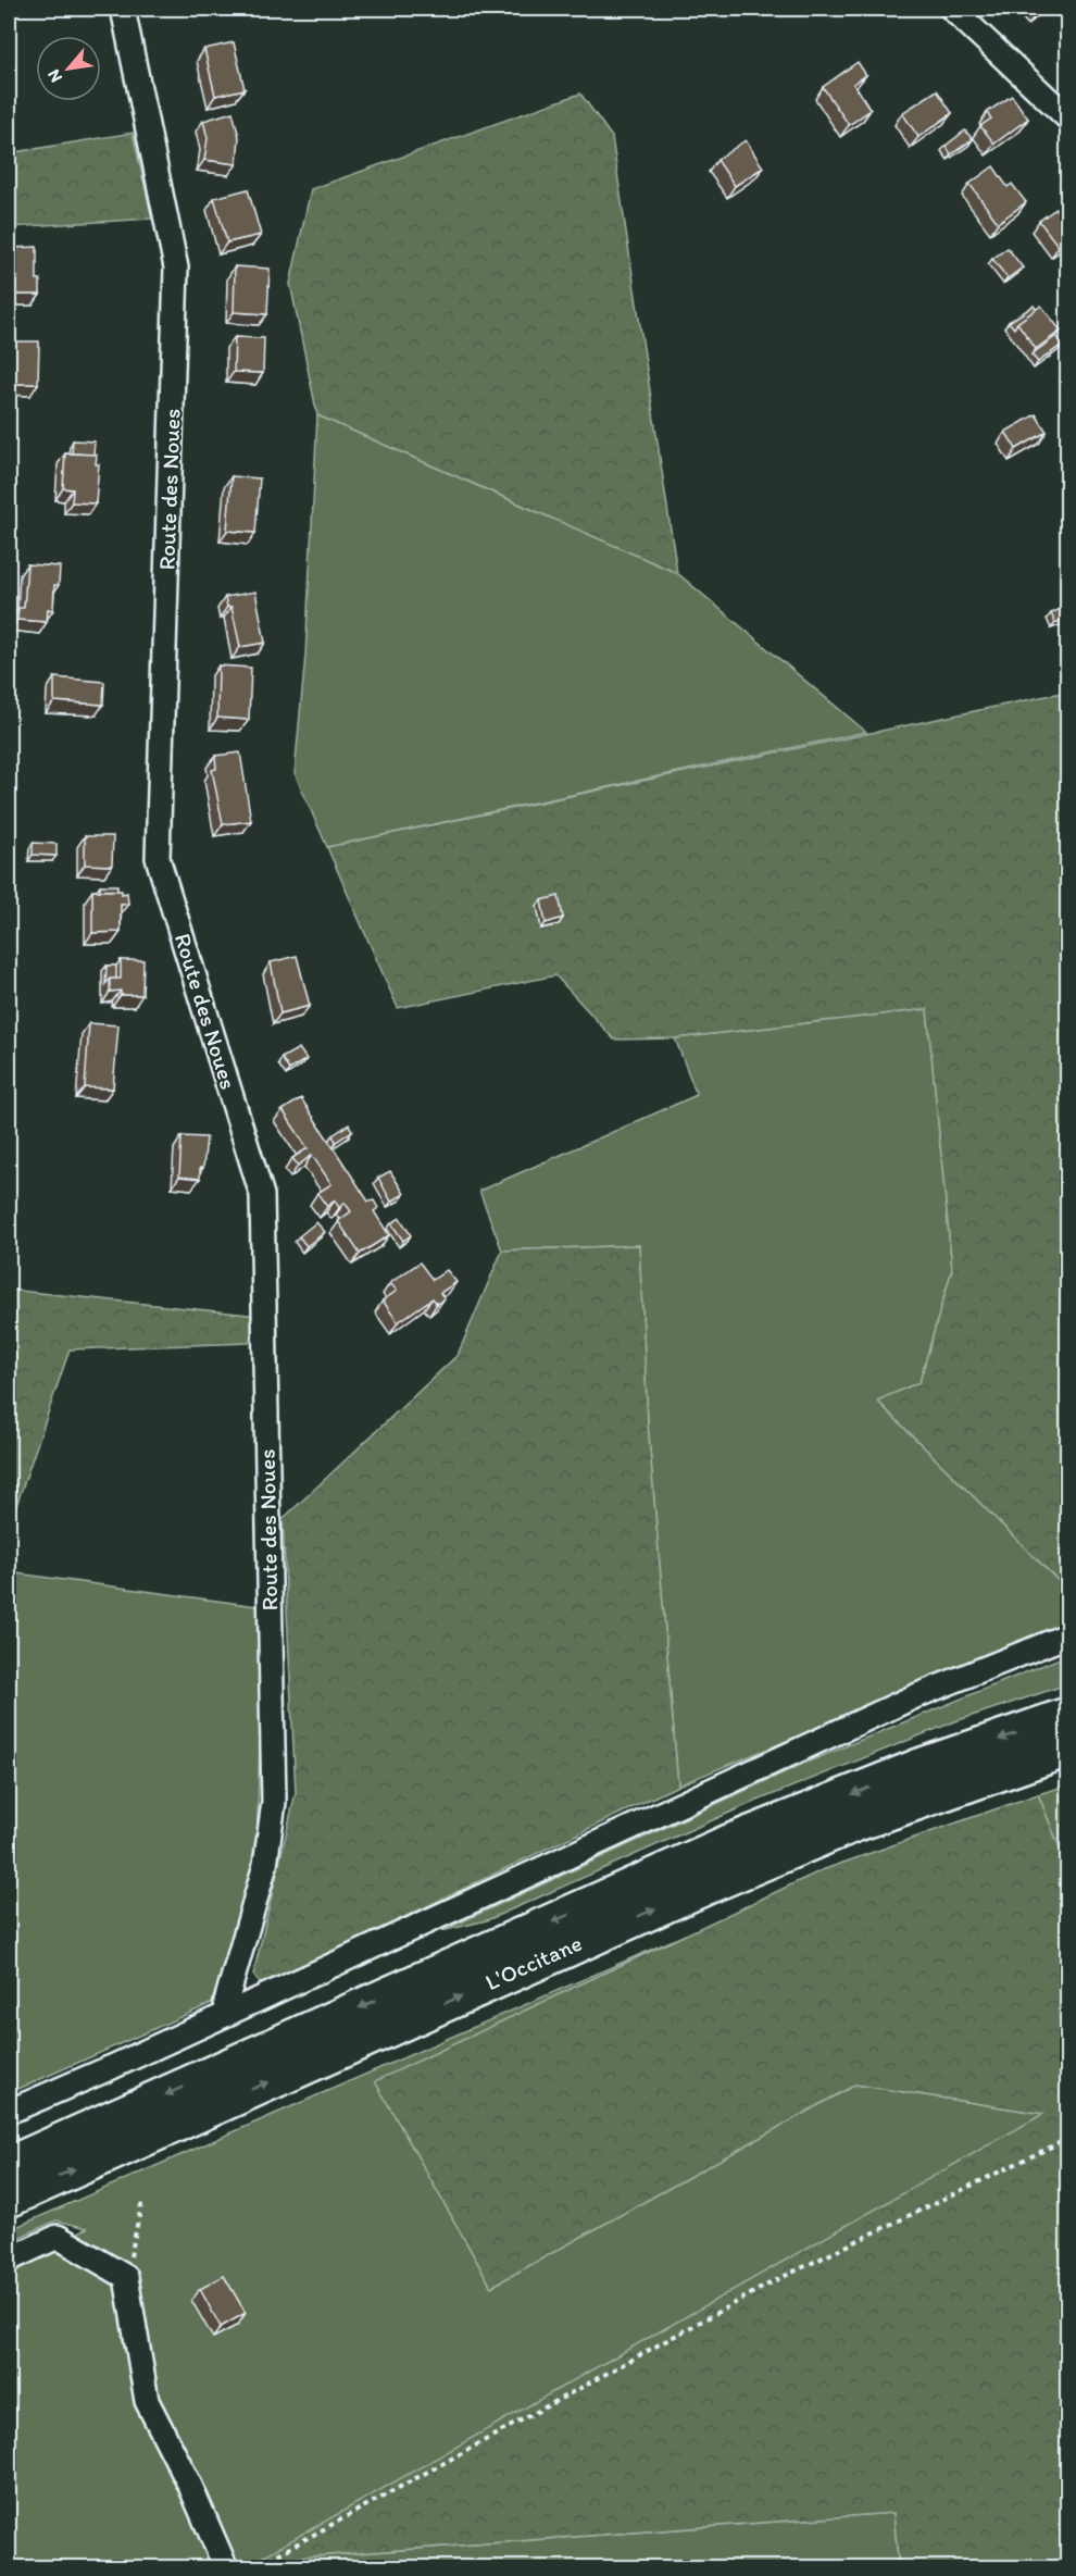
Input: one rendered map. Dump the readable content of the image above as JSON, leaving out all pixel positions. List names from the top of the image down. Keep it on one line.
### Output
{"streets":{"highway":["L'Occitane"],"street":["Route des Noues"]},"north":"bottom left"}
